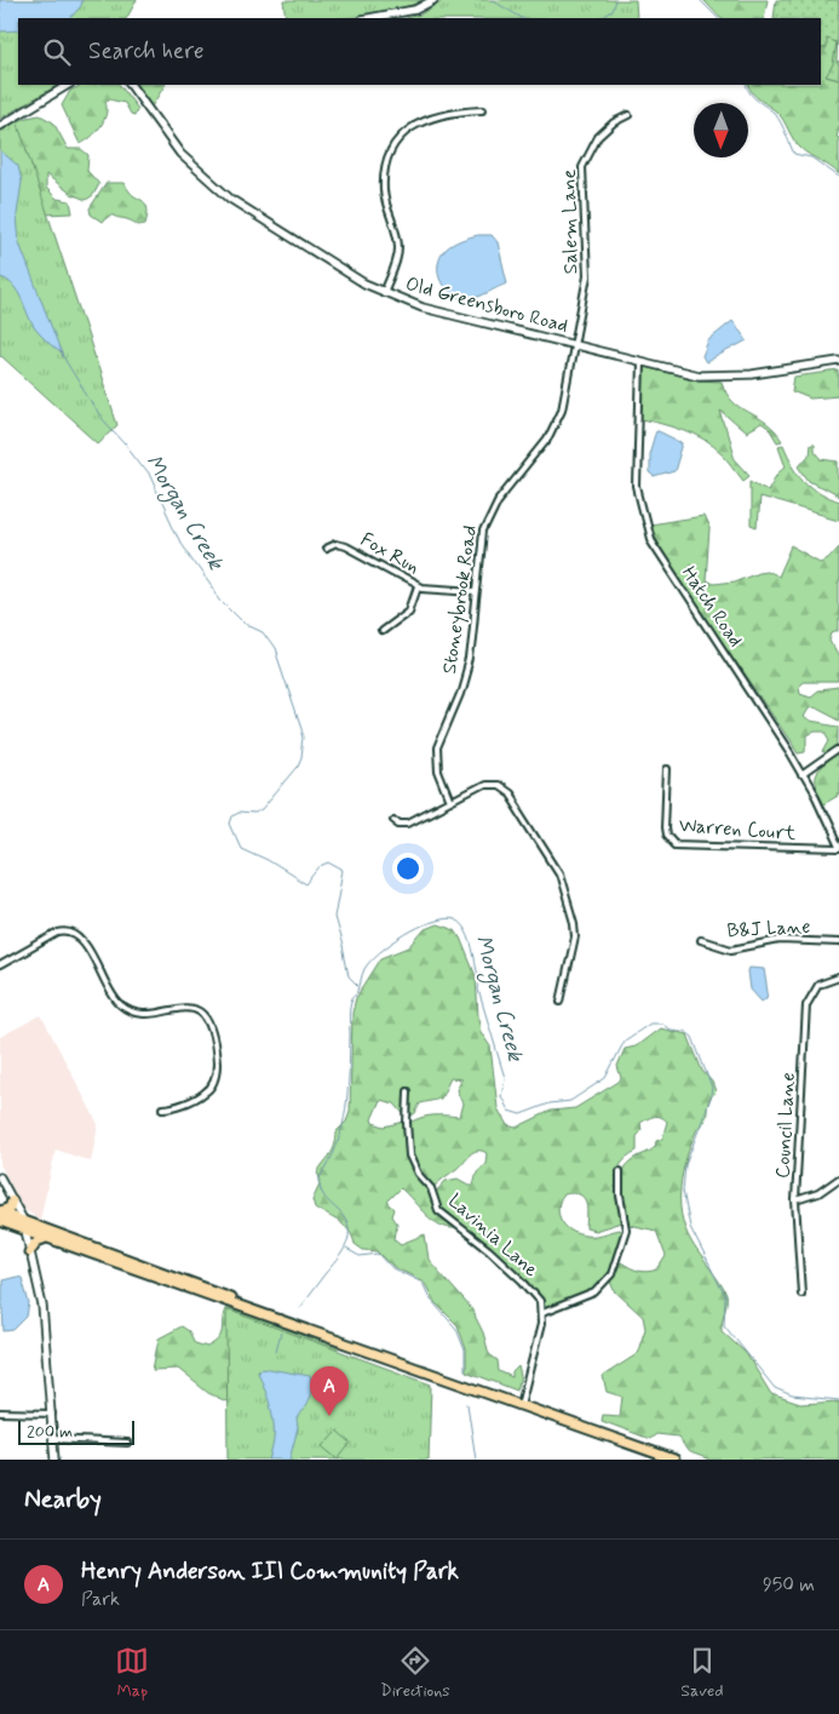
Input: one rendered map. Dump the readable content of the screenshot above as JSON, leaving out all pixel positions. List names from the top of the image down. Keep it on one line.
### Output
{"streets":{"street":["Salem Lane","Old Greensboro Road","Fox Run","Stoneybrook Road","Hatch Road","Warren Court","B&J Lane","Council Lane","Lavinia Lane"]},"crossings":[["Salem Lane","Old Greensboro Road"],["Salem Lane","Stoneybrook Road"],["Old Greensboro Road","Stoneybrook Road"],["Old Greensboro Road","Hatch Road"],["Fox Run","Stoneybrook Road"],["Hatch Road","Warren Court"]],"water":["Morgan Creek"],"scale_bar":"200 m","north":"bottom","page":{"search":"Search here","pins":"A","scale":"200 m","heading":"Nearby","list":[{"mark":"A","name":"Henry Anderson III Community Park","note":"Park","value":"950 m"}],"nav":["Map","Directions","Saved"]}}
